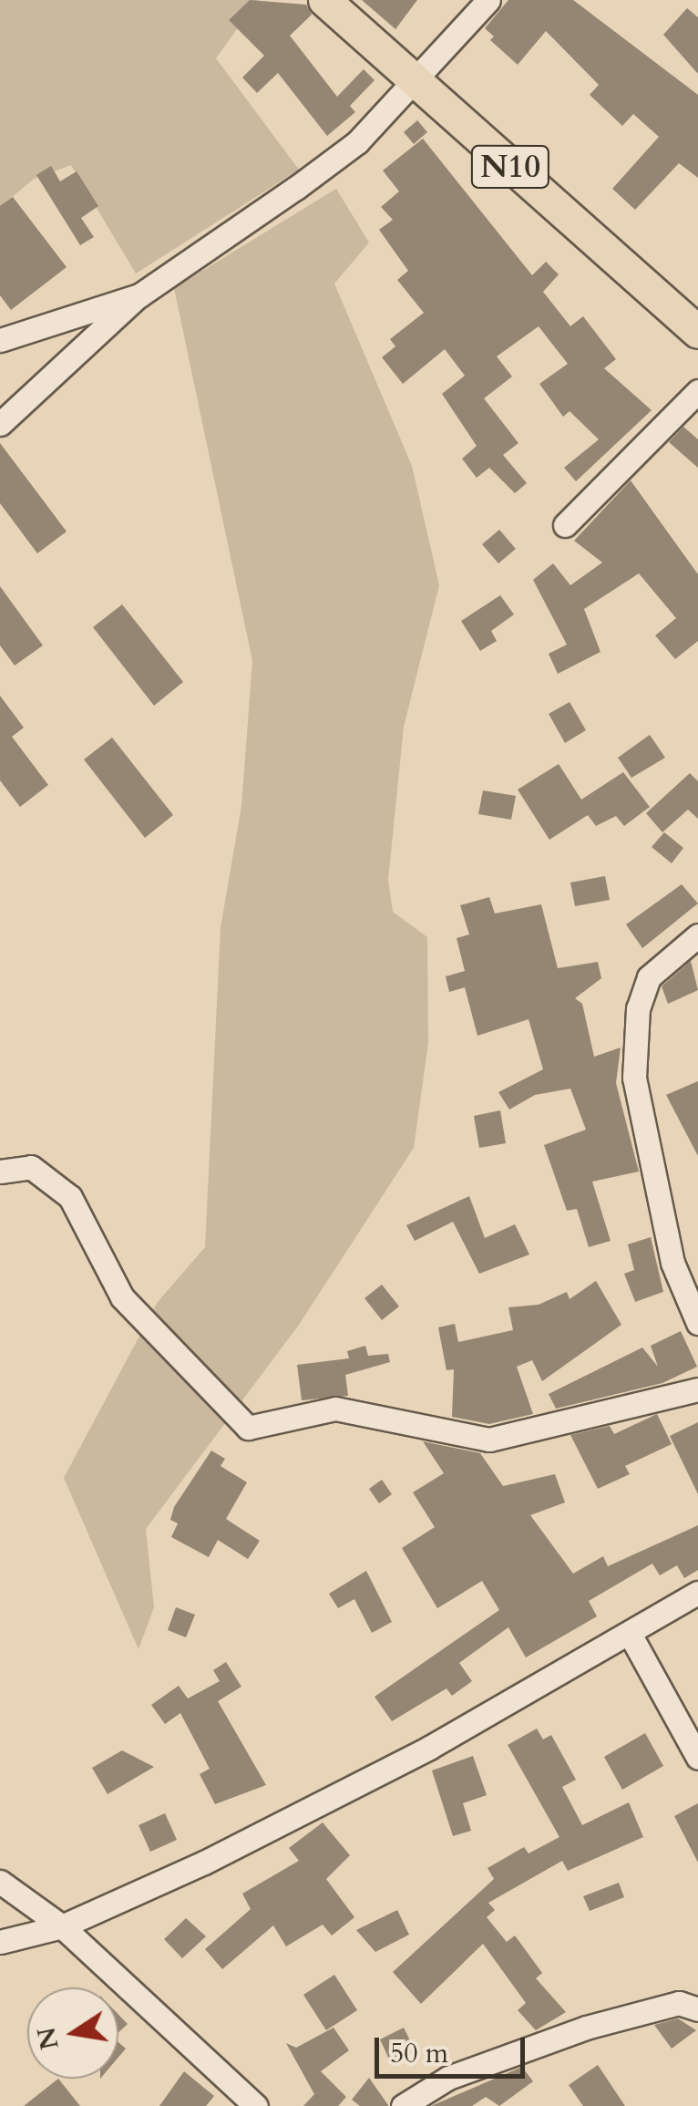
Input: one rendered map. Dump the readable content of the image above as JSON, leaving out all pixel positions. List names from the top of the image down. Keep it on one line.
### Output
{"streets":{"highway":["N10"]},"scale_bar":"50 m","north":"left"}
